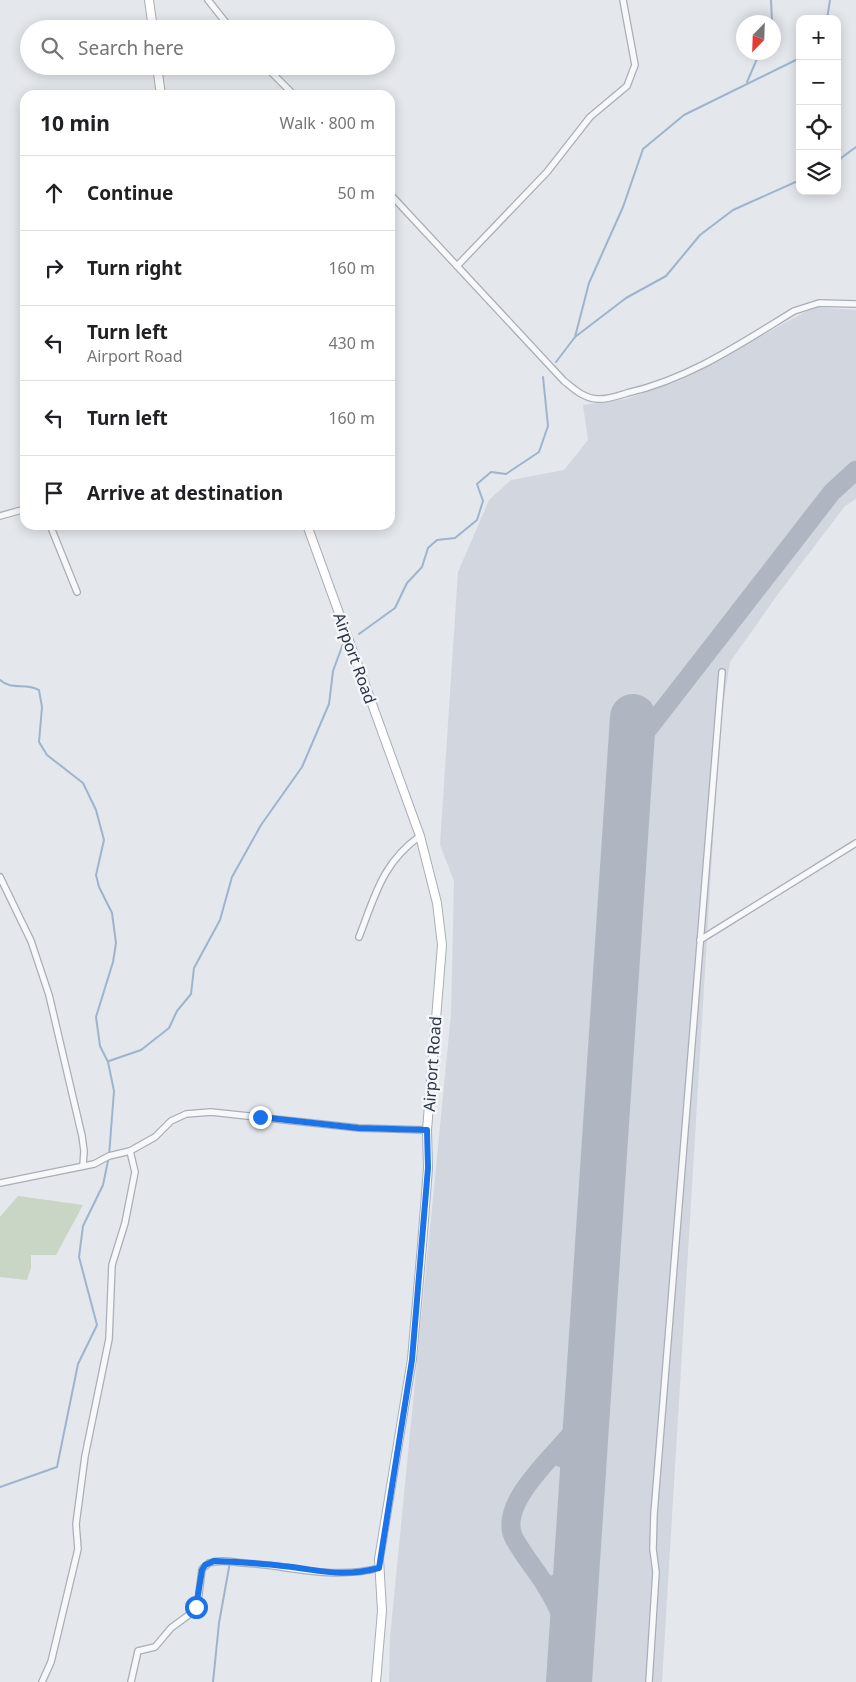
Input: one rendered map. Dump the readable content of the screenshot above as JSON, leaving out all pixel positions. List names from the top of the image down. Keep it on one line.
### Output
{"streets":{"street":["Airport Road"]},"north":"bottom left","page":{"map_buttons":["+","−"],"search":"Search here","heading":["10 min","Walk · 800 m"],"list":[["Continue","50 m"],["Turn right","160 m"],["Turn left","Airport Road","430 m"],["Turn left","160 m"],"Arrive at destination"]}}
